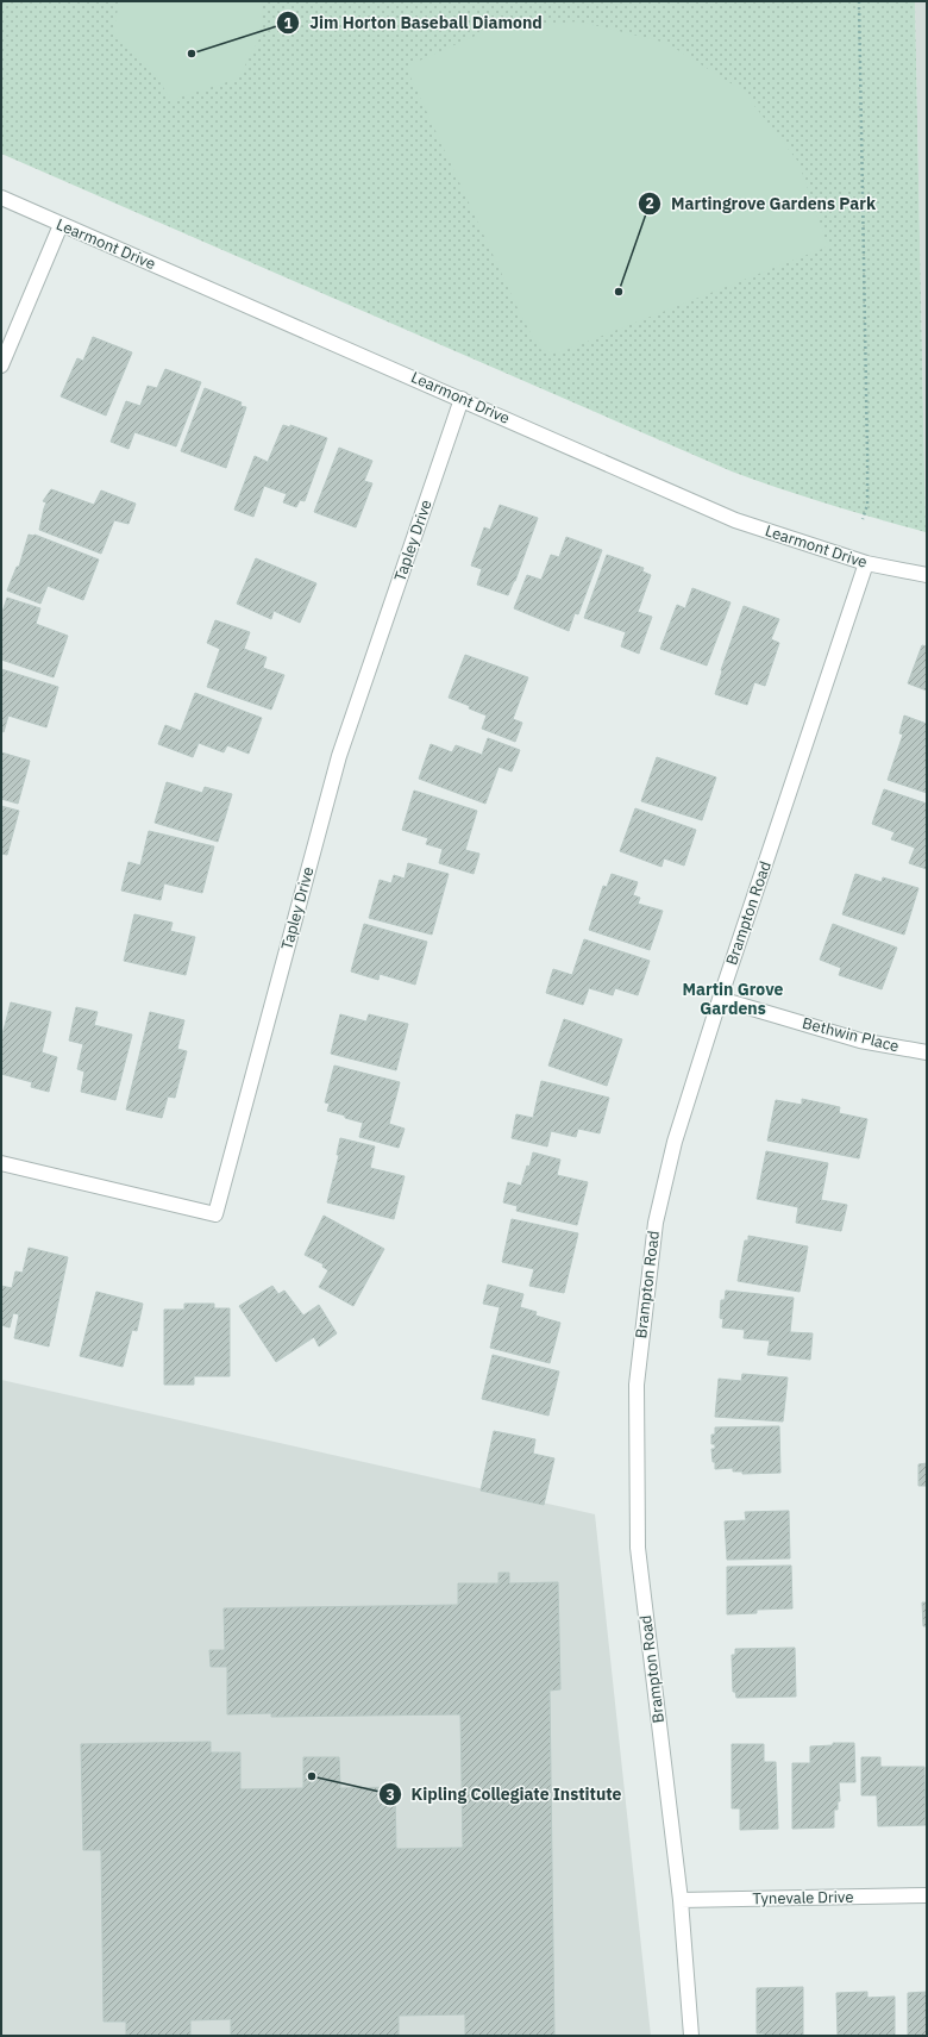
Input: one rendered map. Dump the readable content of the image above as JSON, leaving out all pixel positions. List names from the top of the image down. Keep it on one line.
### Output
{"streets":{"street":["Learmont Drive","Tapley Drive","Brampton Road","Bethwin Place","Tynevale Drive"]},"crossings":[["Learmont Drive","Tapley Drive"],["Learmont Drive","Brampton Road"],["Brampton Road","Bethwin Place"],["Brampton Road","Tynevale Drive"]],"districts":["Martin Grove Gardens"],"places":["Jim Horton Baseball Diamond","Martingrove Gardens Park","Kipling Collegiate Institute"]}
